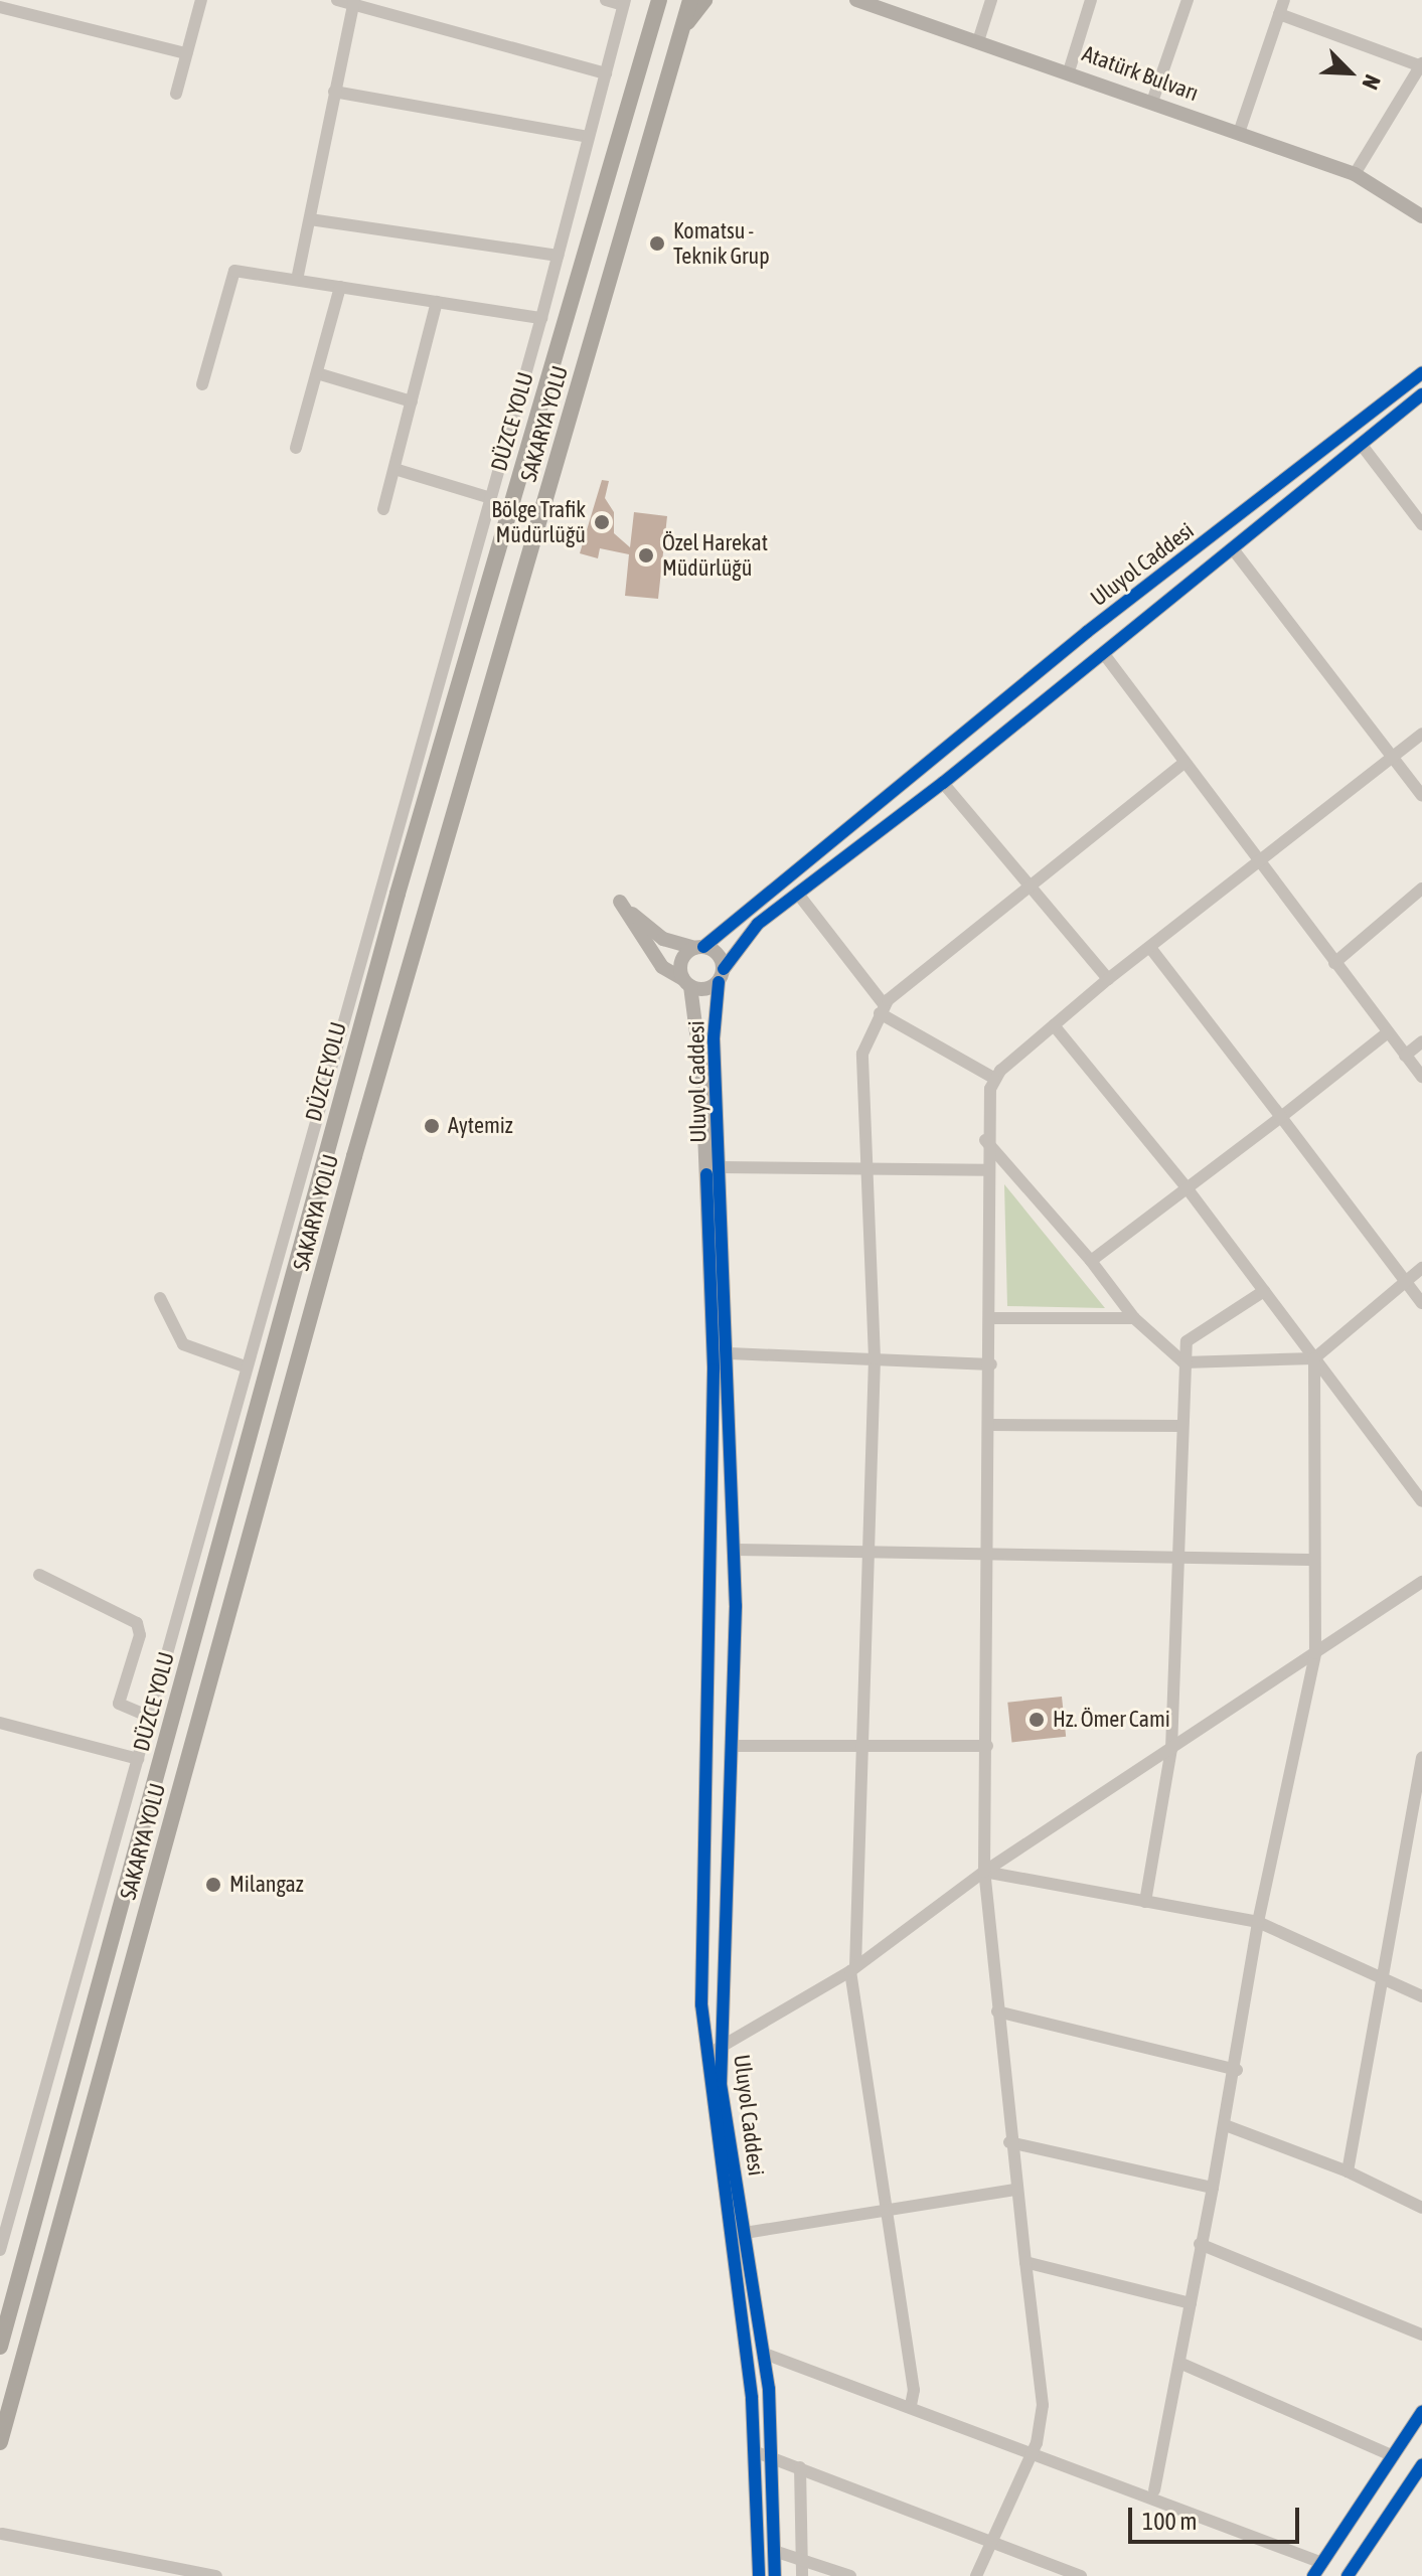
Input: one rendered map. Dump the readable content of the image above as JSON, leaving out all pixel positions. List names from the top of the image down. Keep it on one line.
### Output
{"streets":{"highway":["DÜZCE YOLU","SAKARYA YOLU"],"main road":["Atatürk Bulvarı","Uluyol Caddesi"]},"places":["Komatsu - Teknik Grup","Bölge Trafik Müdürlüğü","Özel Harekat Müdürlüğü","Aytemiz","Hz. Ömer Cami","Milangaz"],"scale_bar":"100 m","north":"bottom right"}
